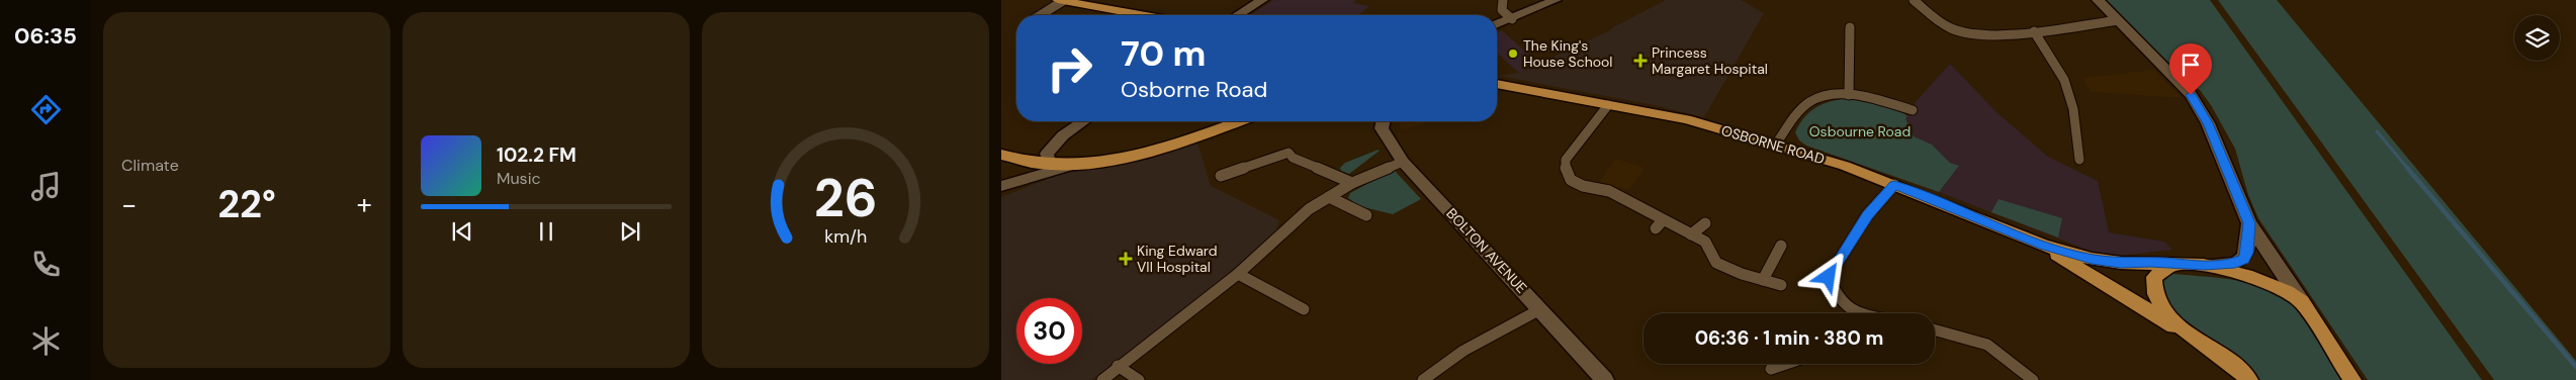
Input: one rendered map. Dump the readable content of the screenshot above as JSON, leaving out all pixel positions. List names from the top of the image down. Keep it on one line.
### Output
{"streets":{"main road":["OSBORNE ROAD"],"street":["BOLTON AVENUE"]},"parks":["Osbourne Road"],"places":{"other":["The King's House School"],"health":["Princess Margaret Hospital","King Edward VII Hospital"]},"page":{"tabs":"06:35","tile":"Climate","turn":["70 m","Osborne Road"],"song":["102.2 FM","Music"],"heat":["−","22°","+"],"limit":"30","trip":"06:36 · 1 min · 380 m","gauge":["26","km/h"]}}
